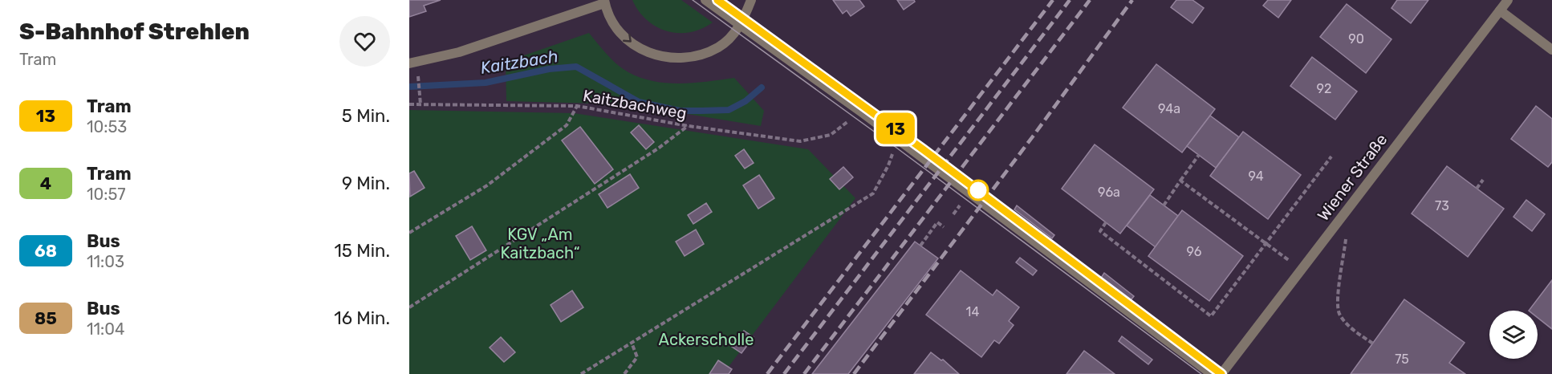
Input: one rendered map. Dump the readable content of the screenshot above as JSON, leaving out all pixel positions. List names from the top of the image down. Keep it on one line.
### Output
{"streets":{"street":["Wiener Straße"],"path":["Kaitzbachweg"]},"water":["Kaitzbach"],"parks":["KGV „Am Kaitzbach“","Ackerscholle"],"lines":["tram line 13"],"house_numbers":["90","92","94a","94","96a","73","96","14","75"],"page":{"heading":["S-Bahnhof Strehlen","Tram"],"on_map":"13","list":[{"mark":"13","name":"Tram","note":"10:53","value":"5 Min."},{"mark":"4","name":"Tram","note":"10:57","value":"9 Min."},{"mark":"68","name":"Bus","note":"11:03","value":"15 Min."},{"mark":"85","name":"Bus","note":"11:04","value":"16 Min."}]}}
